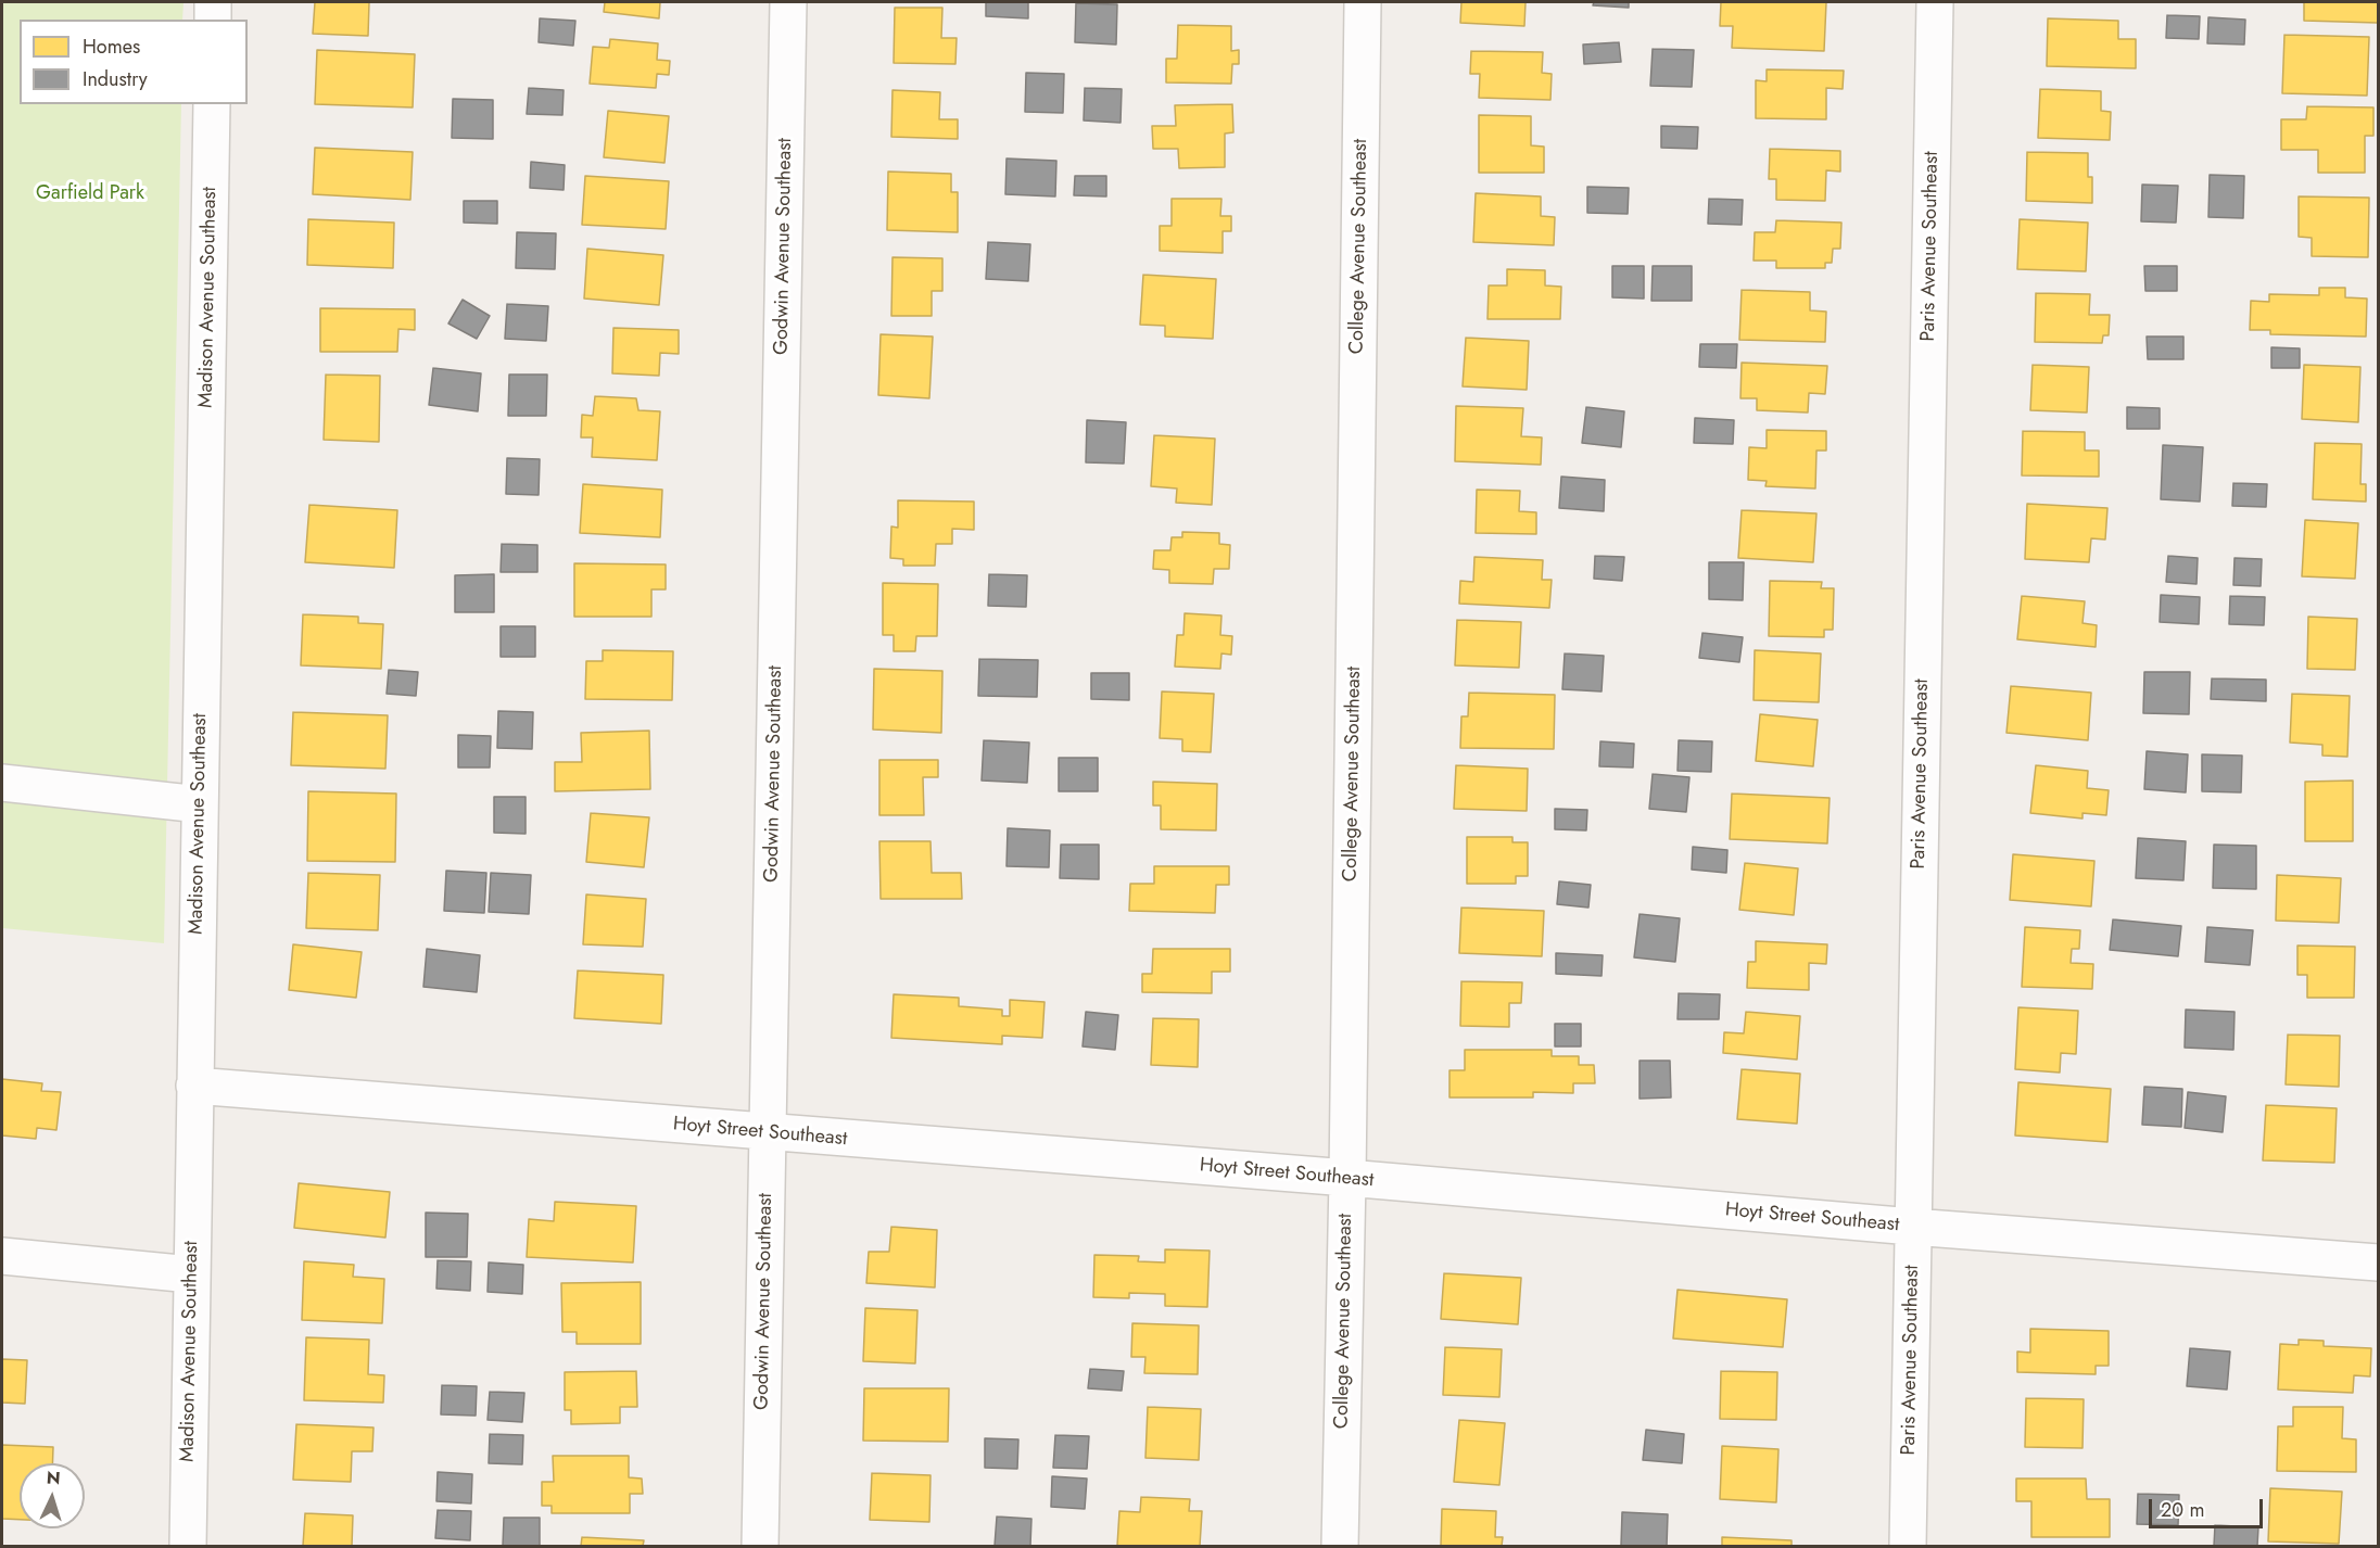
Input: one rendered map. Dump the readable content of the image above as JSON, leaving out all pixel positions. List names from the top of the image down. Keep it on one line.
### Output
{"streets":{"street":["Godwin Avenue Southeast","College Avenue Southeast","Paris Avenue Southeast","Madison Avenue Southeast","Hoyt Street Southeast"]},"crossings":[["Godwin Avenue Southeast","Hoyt Street Southeast"],["College Avenue Southeast","Hoyt Street Southeast"],["Paris Avenue Southeast","Hoyt Street Southeast"],["Madison Avenue Southeast","Hoyt Street Southeast"]],"parks":["Garfield Park"],"legend":["Homes","Industry"],"scale_bar":"20 m","north":"top"}
